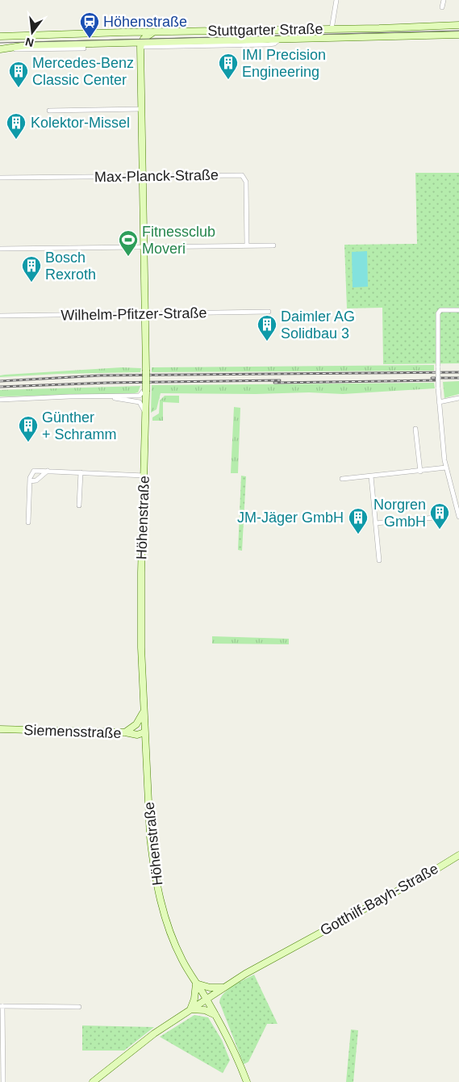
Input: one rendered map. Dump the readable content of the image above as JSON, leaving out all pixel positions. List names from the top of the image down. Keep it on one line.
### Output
{"streets":{"main road":["Stuttgarter Straße","Höhenstraße","Siemensstraße","Gotthilf-Bayh-Straße"],"street":["Max-Planck-Straße","Wilhelm-Pfitzer-Straße"]},"crossings":[["Stuttgarter Straße","Höhenstraße"],["Max-Planck-Straße","Höhenstraße"],["Wilhelm-Pfitzer-Straße","Höhenstraße"],["Höhenstraße","Siemensstraße"],["Höhenstraße","Gotthilf-Bayh-Straße"]],"places":{"station":["Höhenstraße"],"building":["IMI Precision Engineering","Mercedes-Benz Classic Center","Kolektor-Missel","Bosch Rexroth","Daimler AG Solidbau 3","Günther + Schramm","Norgren GmbH","JM-Jäger GmbH"],"sports":["Fitnessclub Moveri"]},"north":"bottom"}
